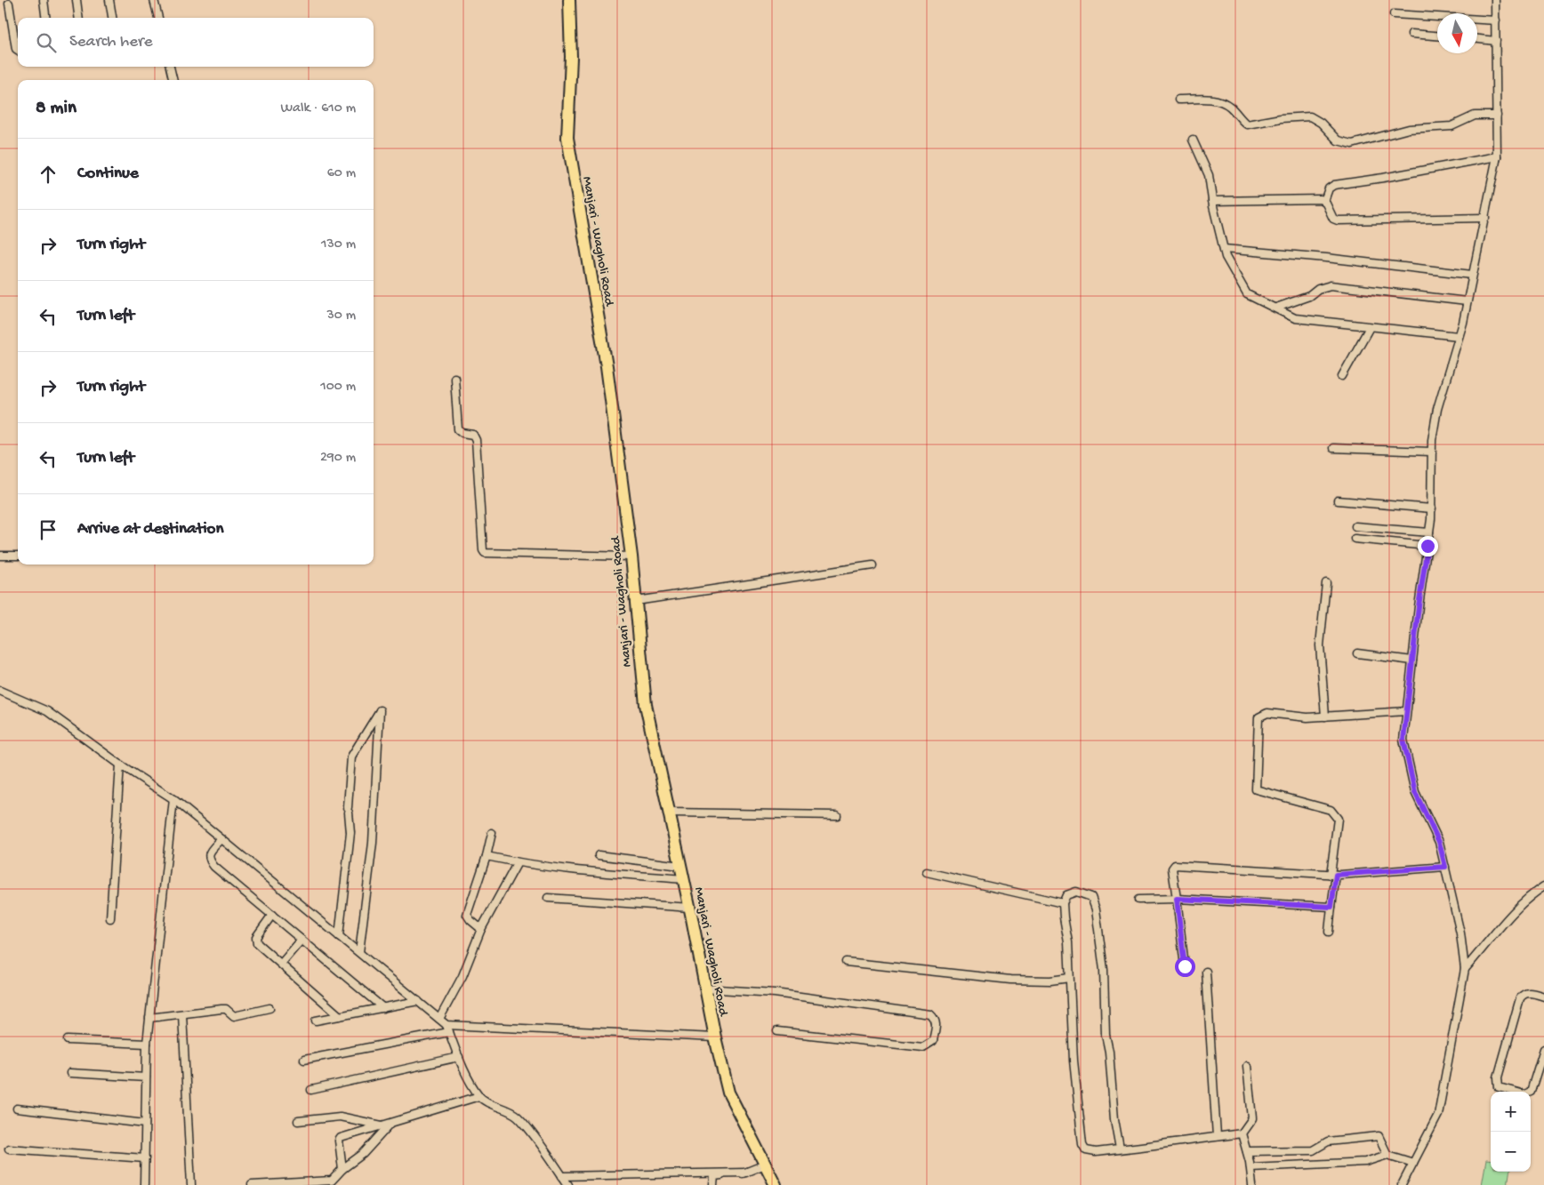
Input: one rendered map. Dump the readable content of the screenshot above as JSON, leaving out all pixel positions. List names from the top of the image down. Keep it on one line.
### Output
{"streets":{"main road":["Manjari - Wagholi Road"]},"north":"bottom","page":{"search":"Search here","heading":["8 min","Walk · 610 m"],"list":[["Continue","60 m"],["Turn right","130 m"],["Turn left","30 m"],["Turn right","100 m"],["Turn left","290 m"],"Arrive at destination"],"map_buttons":["+","−"]}}
